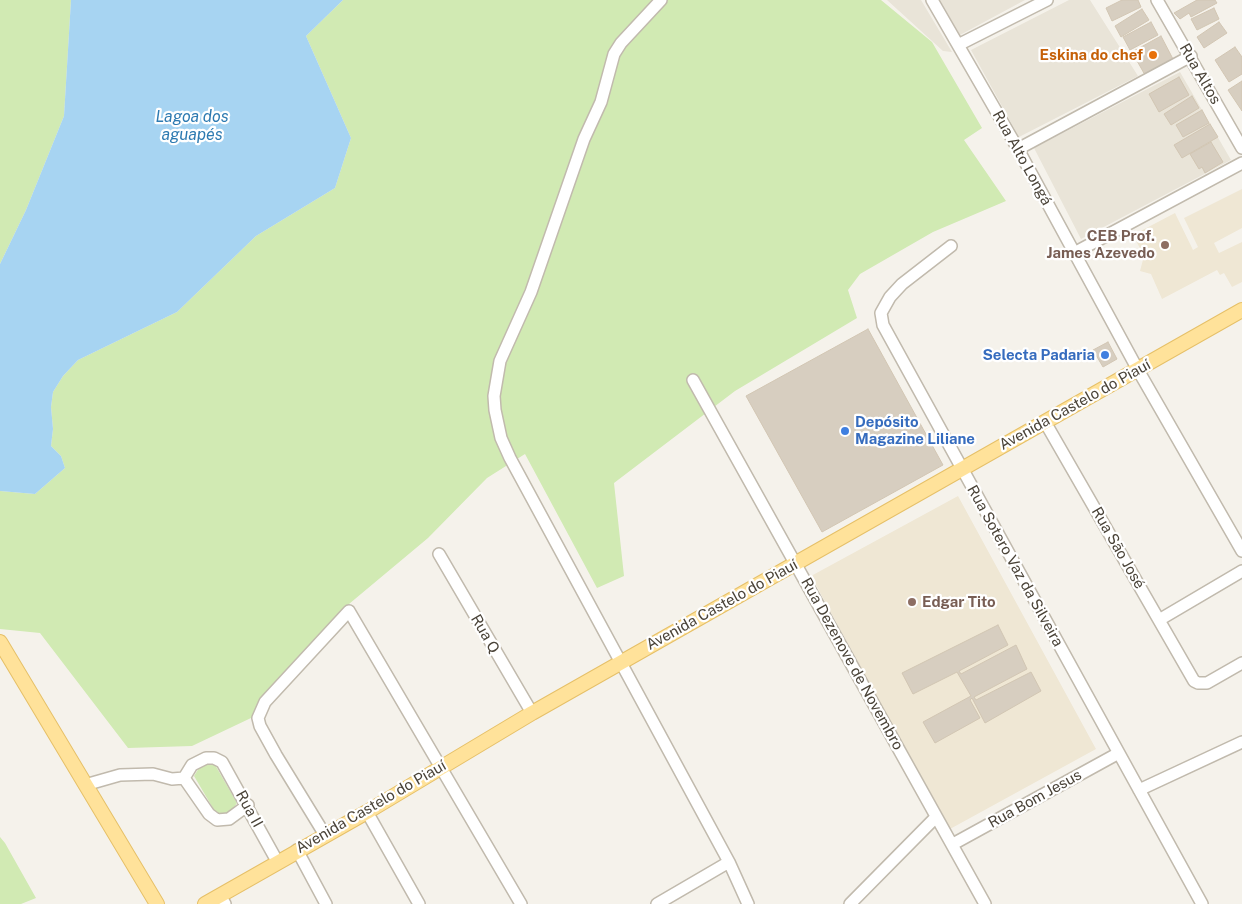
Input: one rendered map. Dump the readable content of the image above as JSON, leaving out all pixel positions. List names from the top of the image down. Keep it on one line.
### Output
{"streets":{"main road":["Avenida Castelo do Piauí"],"street":["Rua Altos","Rua Alto Longá","Rua São José","Rua Sotero Vaz da Silveira","Rua Q","Rua Dezenove de Novembro","Rua Bom Jesus","Rua II"]},"crossings":[["Rua Alto Longá","Avenida Castelo do Piauí"],["Avenida Castelo do Piauí","Rua São José"],["Avenida Castelo do Piauí","Rua Sotero Vaz da Silveira"],["Avenida Castelo do Piauí","Rua Q"],["Avenida Castelo do Piauí","Rua Dezenove de Novembro"],["Avenida Castelo do Piauí","Rua II"],["Rua Sotero Vaz da Silveira","Rua Bom Jesus"],["Rua Dezenove de Novembro","Rua Bom Jesus"]],"water":["Lagoa dos aguapés"],"places":["Eskina do chef","CEB Prof. James Azevedo","Selecta Padaria","Depósito Magazine Liliane","Edgar Tito"]}
